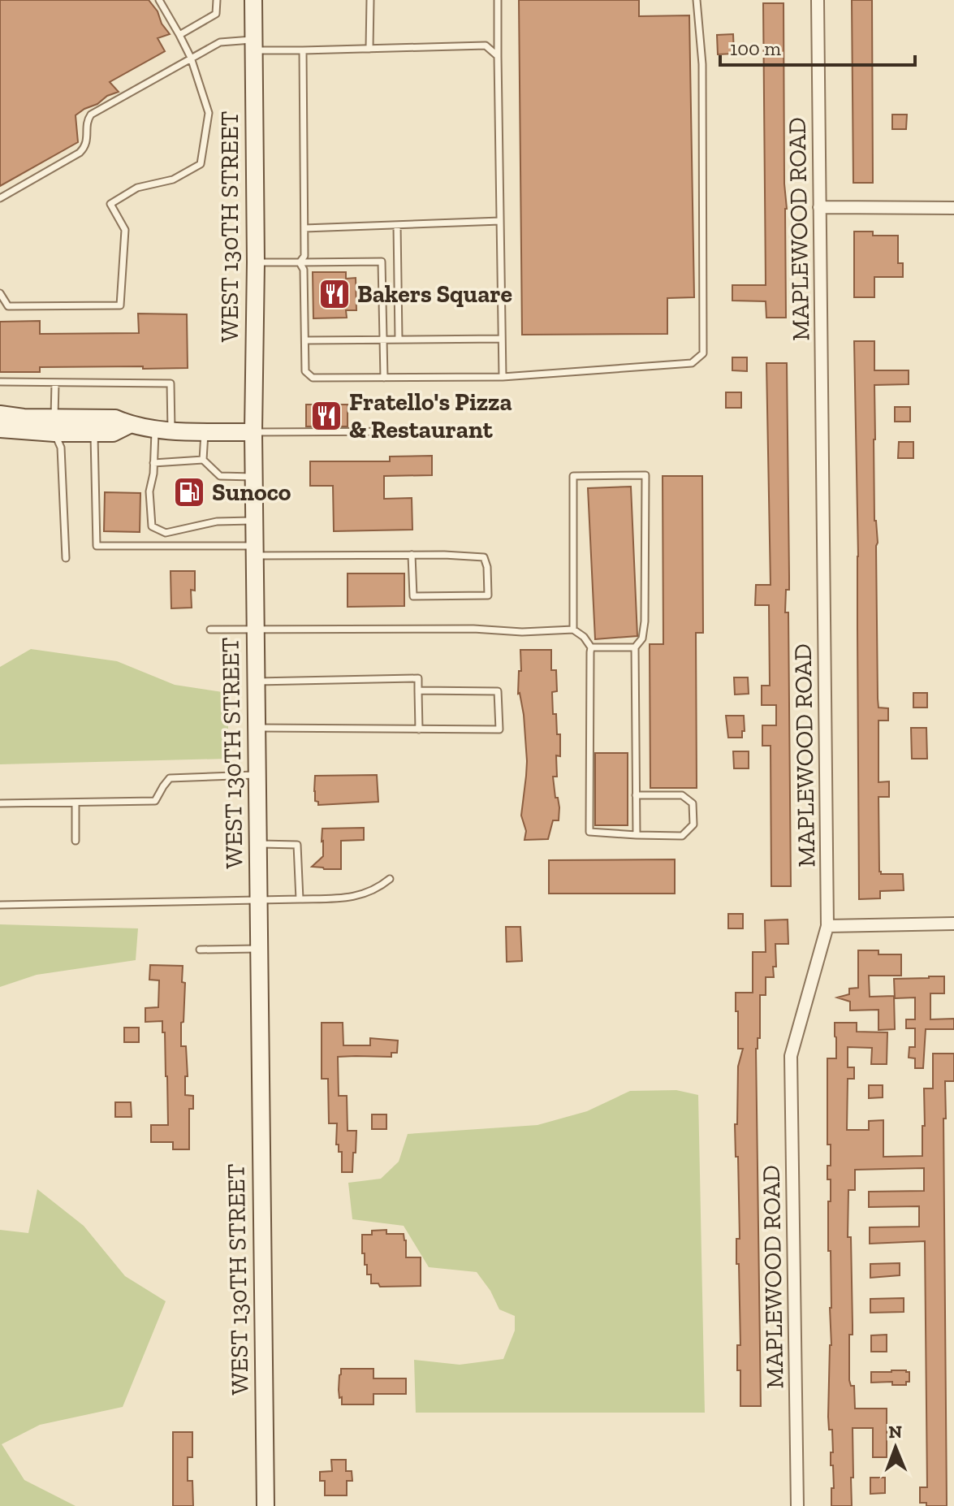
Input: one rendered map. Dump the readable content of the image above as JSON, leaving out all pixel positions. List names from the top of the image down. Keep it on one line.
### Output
{"streets":{"main road":["WEST 130TH STREET"],"street":["MAPLEWOOD ROAD"]},"places":{"restaurant":["Bakers Square","Fratello's Pizza & Restaurant"],"fuel station":["Sunoco"]},"scale_bar":"100 m","north":"top"}
